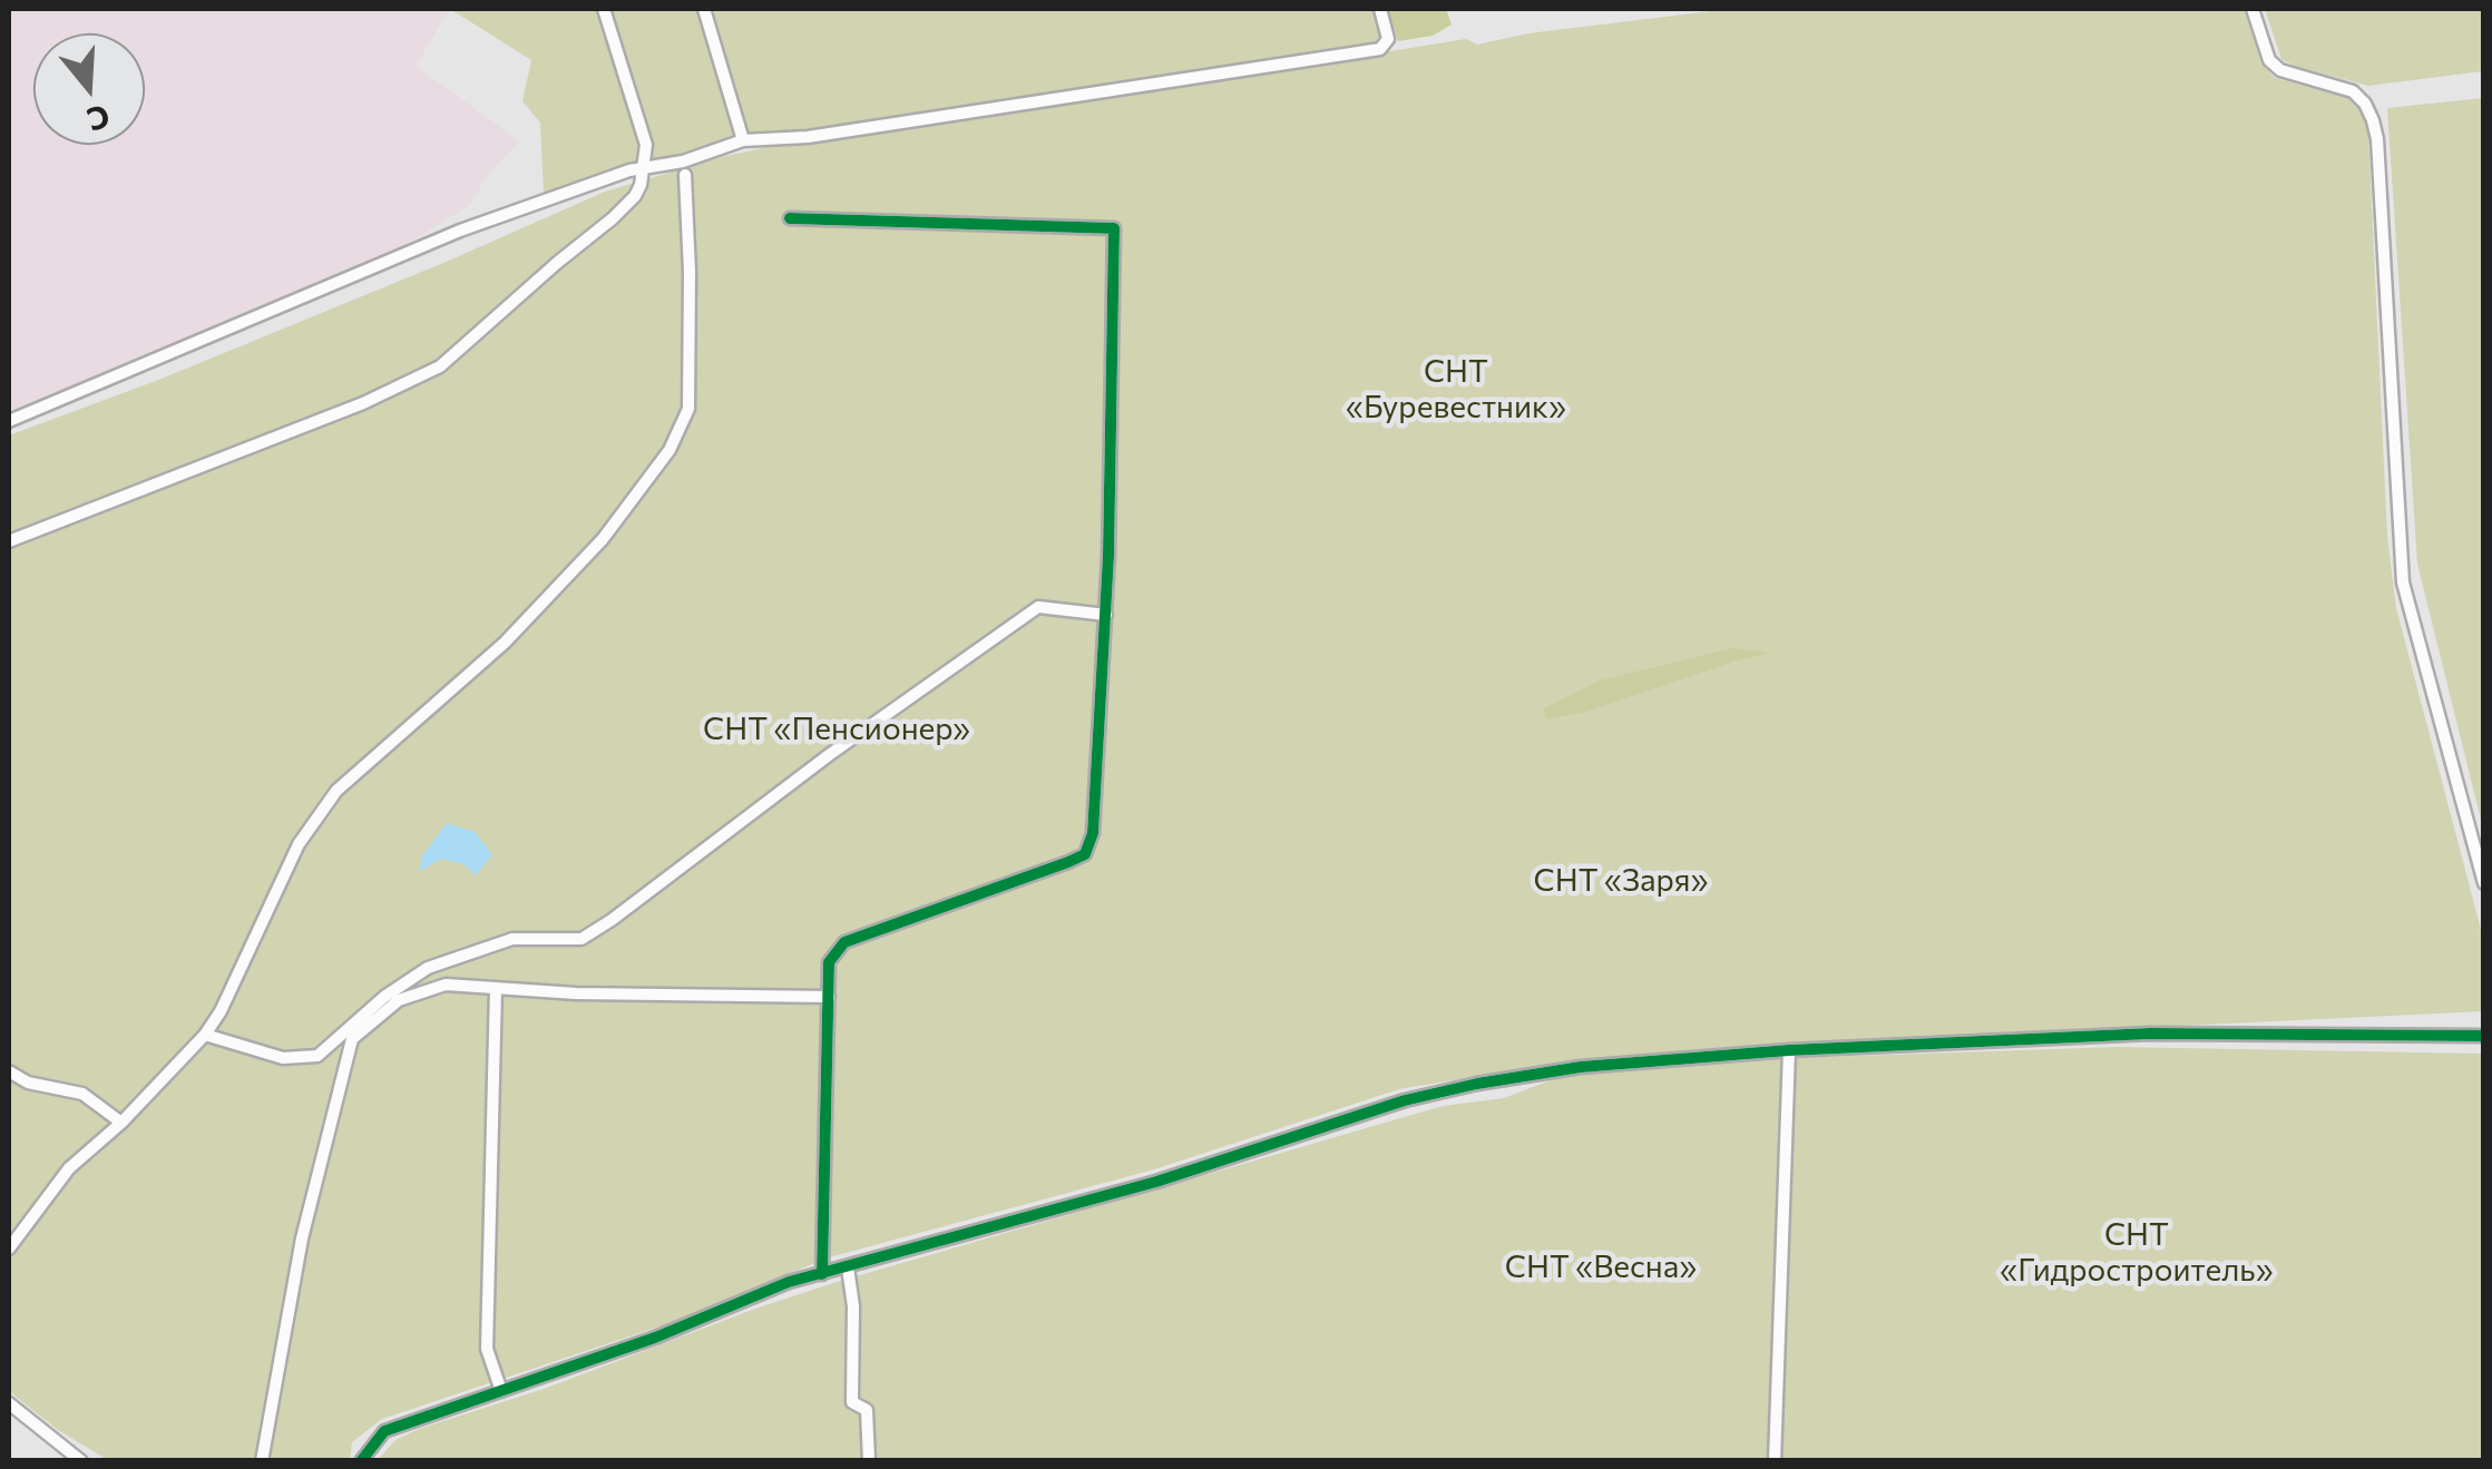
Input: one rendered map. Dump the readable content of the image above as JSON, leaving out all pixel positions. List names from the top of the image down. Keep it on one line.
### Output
{"parks":["СНТ «Буревестник»","СНТ «Пенсионер»","СНТ «Заря»","СНТ «Гидростроитель»","СНТ «Весна»"],"north":"bottom"}
